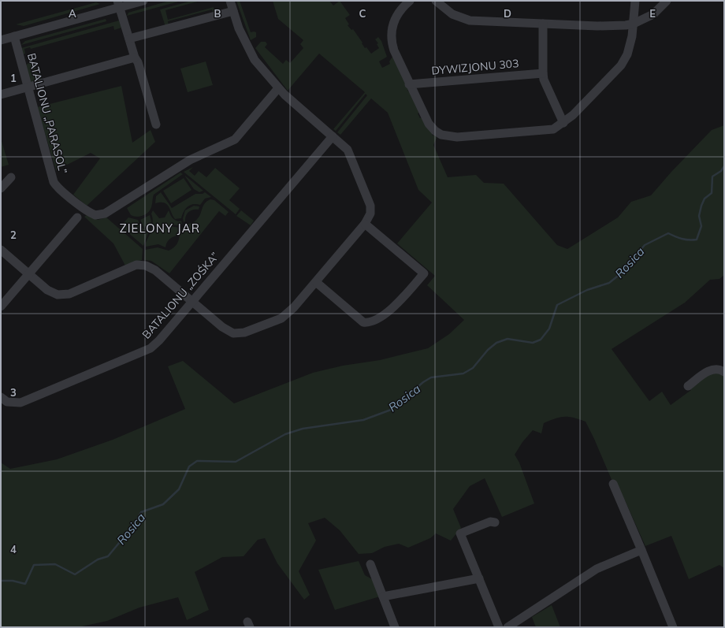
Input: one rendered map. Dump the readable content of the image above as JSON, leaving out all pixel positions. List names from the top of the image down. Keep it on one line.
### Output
{"streets":{"street":["DYWIZJONU 303","BATALIONU „PARASOL”","BATALIONU „ZOŚKA”"]},"districts":["ZIELONY JAR"],"water":["Rosica"],"grid":{"columns":["A","B","C","D","E"],"rows":["1","2","3","4"]}}
